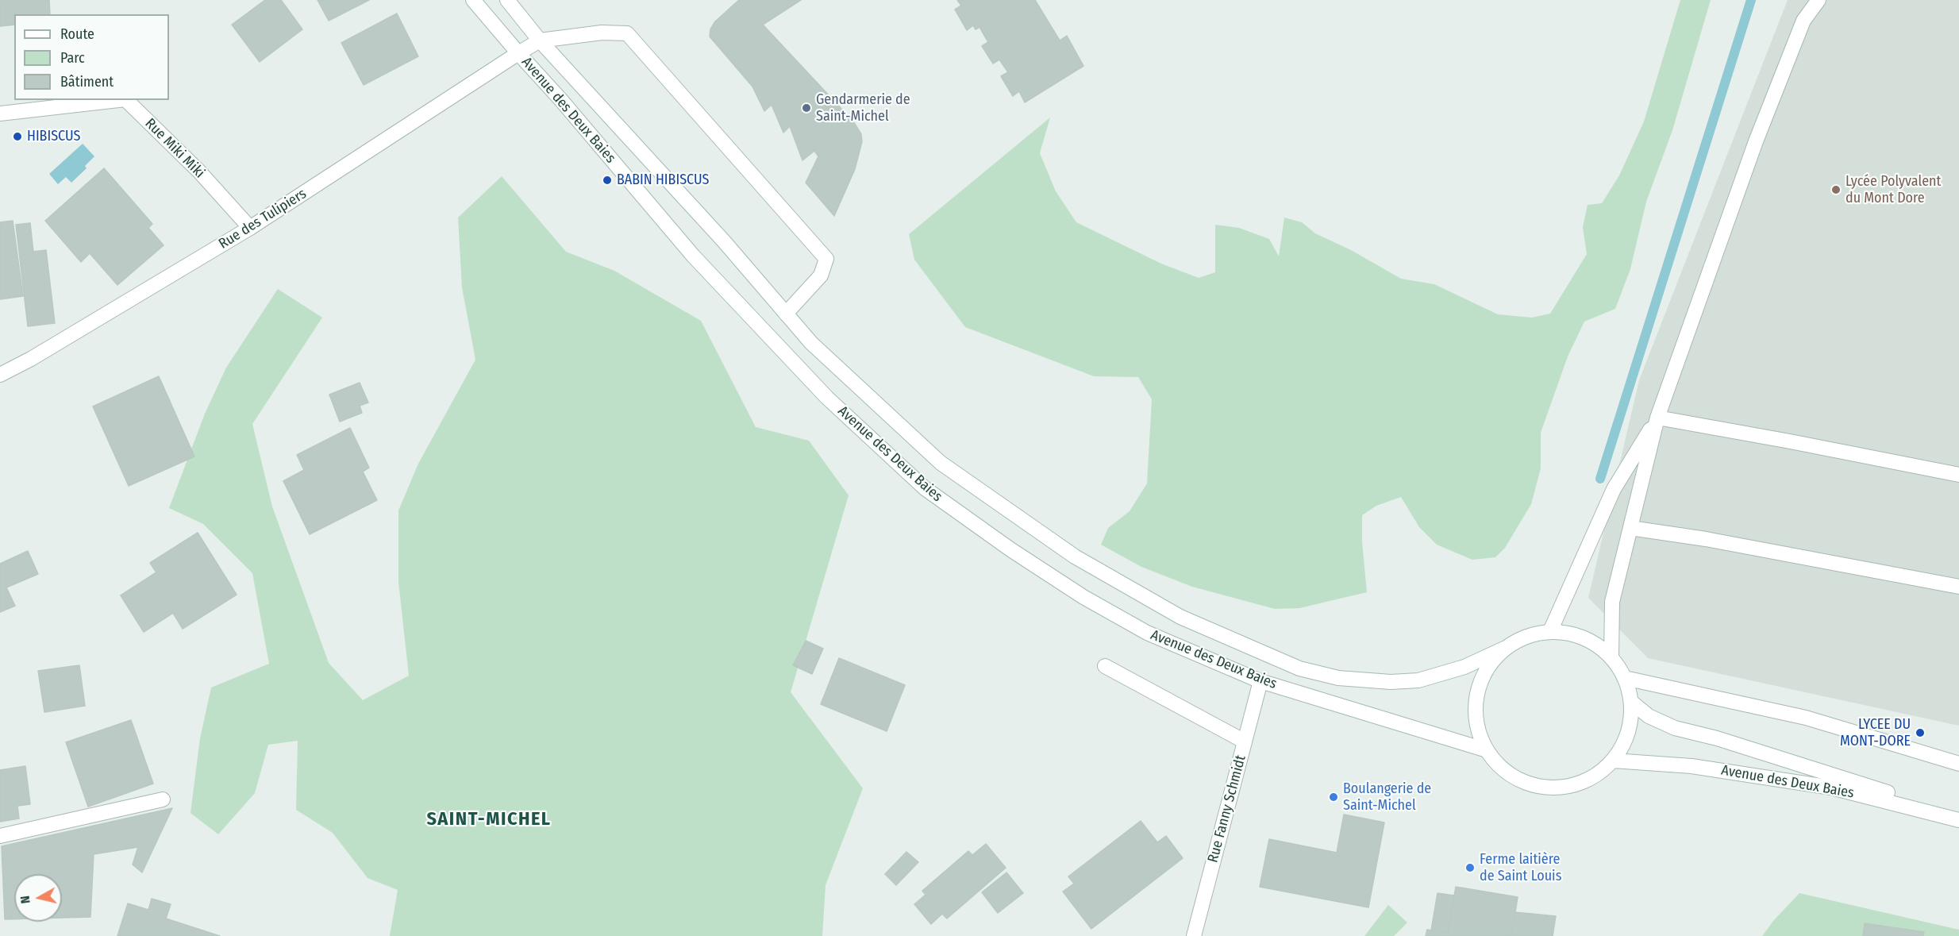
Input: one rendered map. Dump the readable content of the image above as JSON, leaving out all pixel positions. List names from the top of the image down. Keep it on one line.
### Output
{"streets":{"main road":["Avenue des Deux Baies","Rue Miki Miki","Rue des Tulipiers","Rue Fanny Schmidt"]},"crossings":[["Avenue des Deux Baies","Rue des Tulipiers"],["Avenue des Deux Baies","Rue Fanny Schmidt"],["Rue Miki Miki","Rue des Tulipiers"]],"districts":["SAINT-MICHEL"],"places":["Gendarmerie de Saint-Michel","HIBISCUS","BABIN HIBISCUS","Lycée Polyvalent du Mont Dore","LYCEE DU MONT-DORE","Boulangerie de Saint-Michel","Ferme laitière de Saint Louis"],"legend":["Route","Parc","Bâtiment"],"north":"left"}
